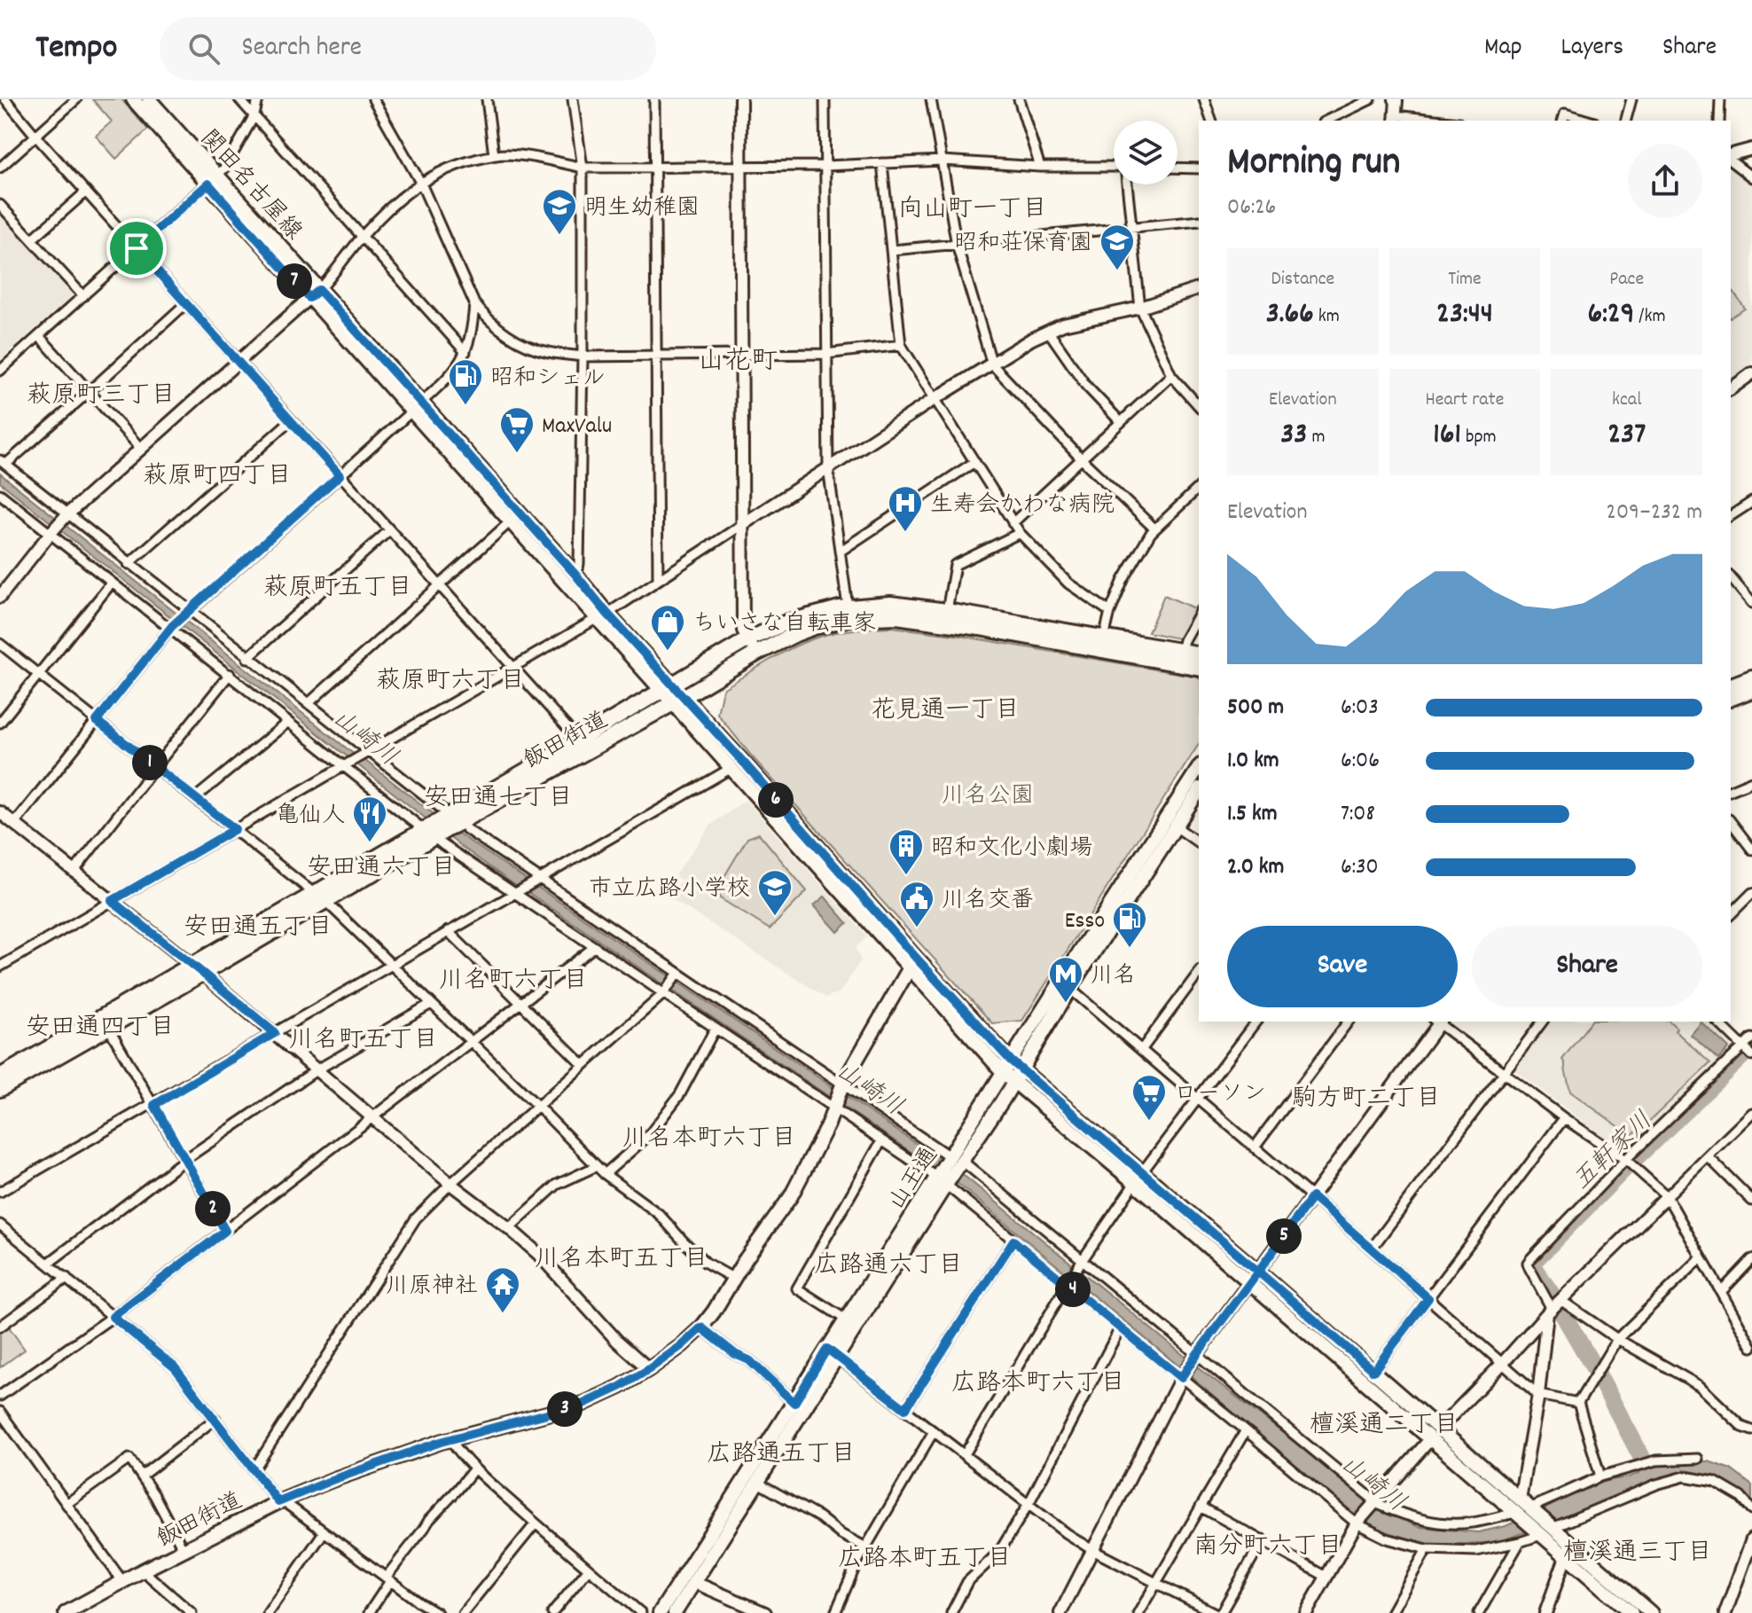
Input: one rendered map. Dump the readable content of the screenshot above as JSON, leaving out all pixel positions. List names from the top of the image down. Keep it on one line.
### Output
{"streets":{"highway":["飯田街道"],"main road":["関田名古屋線","山王通"]},"crossings":[["関田名古屋線","飯田街道"],["関田名古屋線","山王通"]],"districts":["向山町一丁目","山花町","萩原町三丁目","萩原町四丁目","萩原町五丁目","萩原町六丁目","花見通一丁目","安田通七丁目","安田通六丁目","安田通五丁目","川名町六丁目","安田通四丁目","川名町五丁目","駒方町二丁目","川名本町六丁目","川名本町五丁目","広路通六丁目","広路本町六丁目","檀溪通二丁目","広路通五丁目","南分町六丁目","檀溪通三丁目","広路本町五丁目"],"water":["山崎川","五軒家川"],"parks":["川名公園"],"places":{"school or university":["明生幼稚園","昭和荘保育園","市立広路小学校"],"fuel station":["昭和シェル","Esso"],"supermarket":["MaxValu","ローソン"],"hospital":["生寿会かわな病院"],"shop":["ちいさな自転車家"],"restaurant":["亀仙人"],"building":["昭和文化小劇場"],"public building":["川名交番"],"metro station":["川名"],"temple":["川原神社"]},"page":{"header":"Tempo","search":"Search here","nav":["Map","Layers","Share"],"heading":["Morning run","06:26"],"stats":[["Distance","3.66 km"],["Time","23:44"],["Pace","6:29 /km"],["Elevation","33 m"],["Heart rate","161 bpm"],["kcal","237"]],"pins":["7","1","6","2","5","4","3"],"chart":["Elevation","209–232 m"],"list":[{"name":"500 m","note":"6:03"},{"name":"1.0 km","note":"6:06"},{"name":"1.5 km","note":"7:08"},{"name":"2.0 km","note":"6:30"}],"buttons":["Save","Share"]}}
